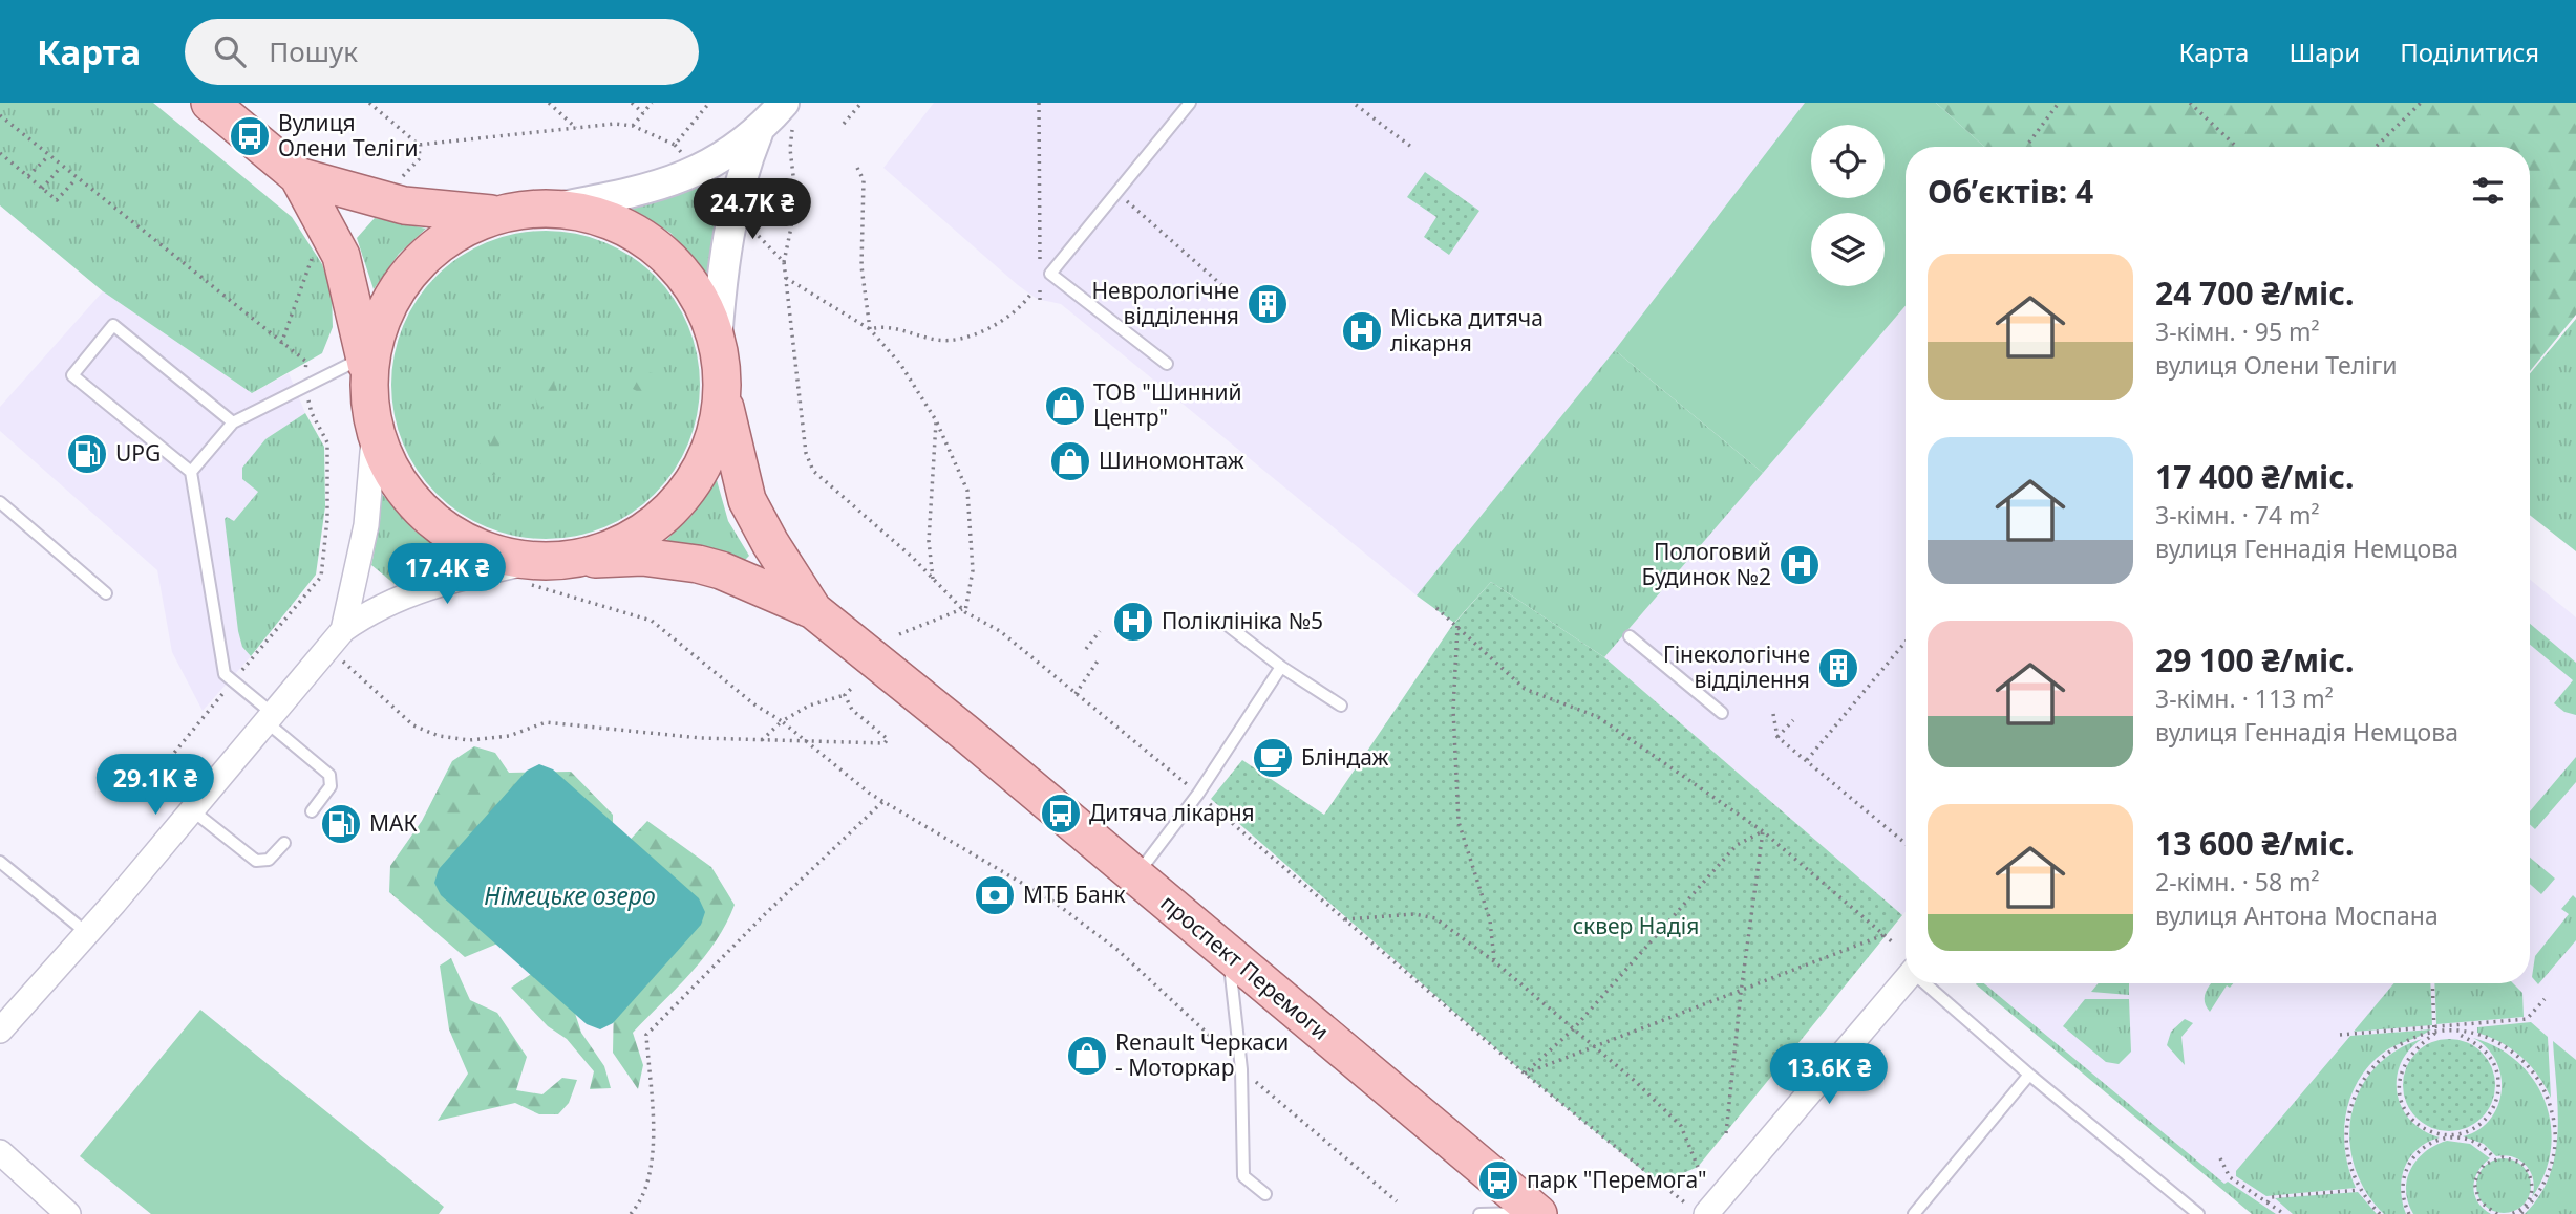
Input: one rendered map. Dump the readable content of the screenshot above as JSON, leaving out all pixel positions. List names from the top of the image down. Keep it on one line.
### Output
{"streets":{"main road":["проспект Перемоги"]},"water":["Німецьке озеро"],"parks":["сквер Надія"],"places":{"bus stop":["Вулиця Олени Теліги","Дитяча лікарня","парк \"Перемога\""],"building":["Неврологічне відділення","Гінекологічне відділення"],"hospital":["Міська дитяча лікарня","Пологовий Будинок №2","Поліклініка №5"],"shop":["ТОВ \"Шинний Центр\"","Шиномонтаж","Renault Черкаси - Моторкар"],"fuel station":["UPG","МАК"],"cafe":["Бліндаж"],"bank":["МТБ Банк"]},"page":{"header":"Карта","search":"Пошук","nav":["Карта","Шари","Поділитися"],"heading":"Об’єктів: 4","price":["24.7K ₴","17.4K ₴","29.1K ₴","13.6K ₴"],"list":[{"name":"24 700 ₴/міс.","note":"3-кімн. · 95 m² · вулиця Олени Теліги"},{"name":"17 400 ₴/міс.","note":"3-кімн. · 74 m² · вулиця Геннадія Немцова"},{"name":"29 100 ₴/міс.","note":"3-кімн. · 113 m² · вулиця Геннадія Немцова"},{"name":"13 600 ₴/міс.","note":"2-кімн. · 58 m² · вулиця Антона Моспана"}]}}
